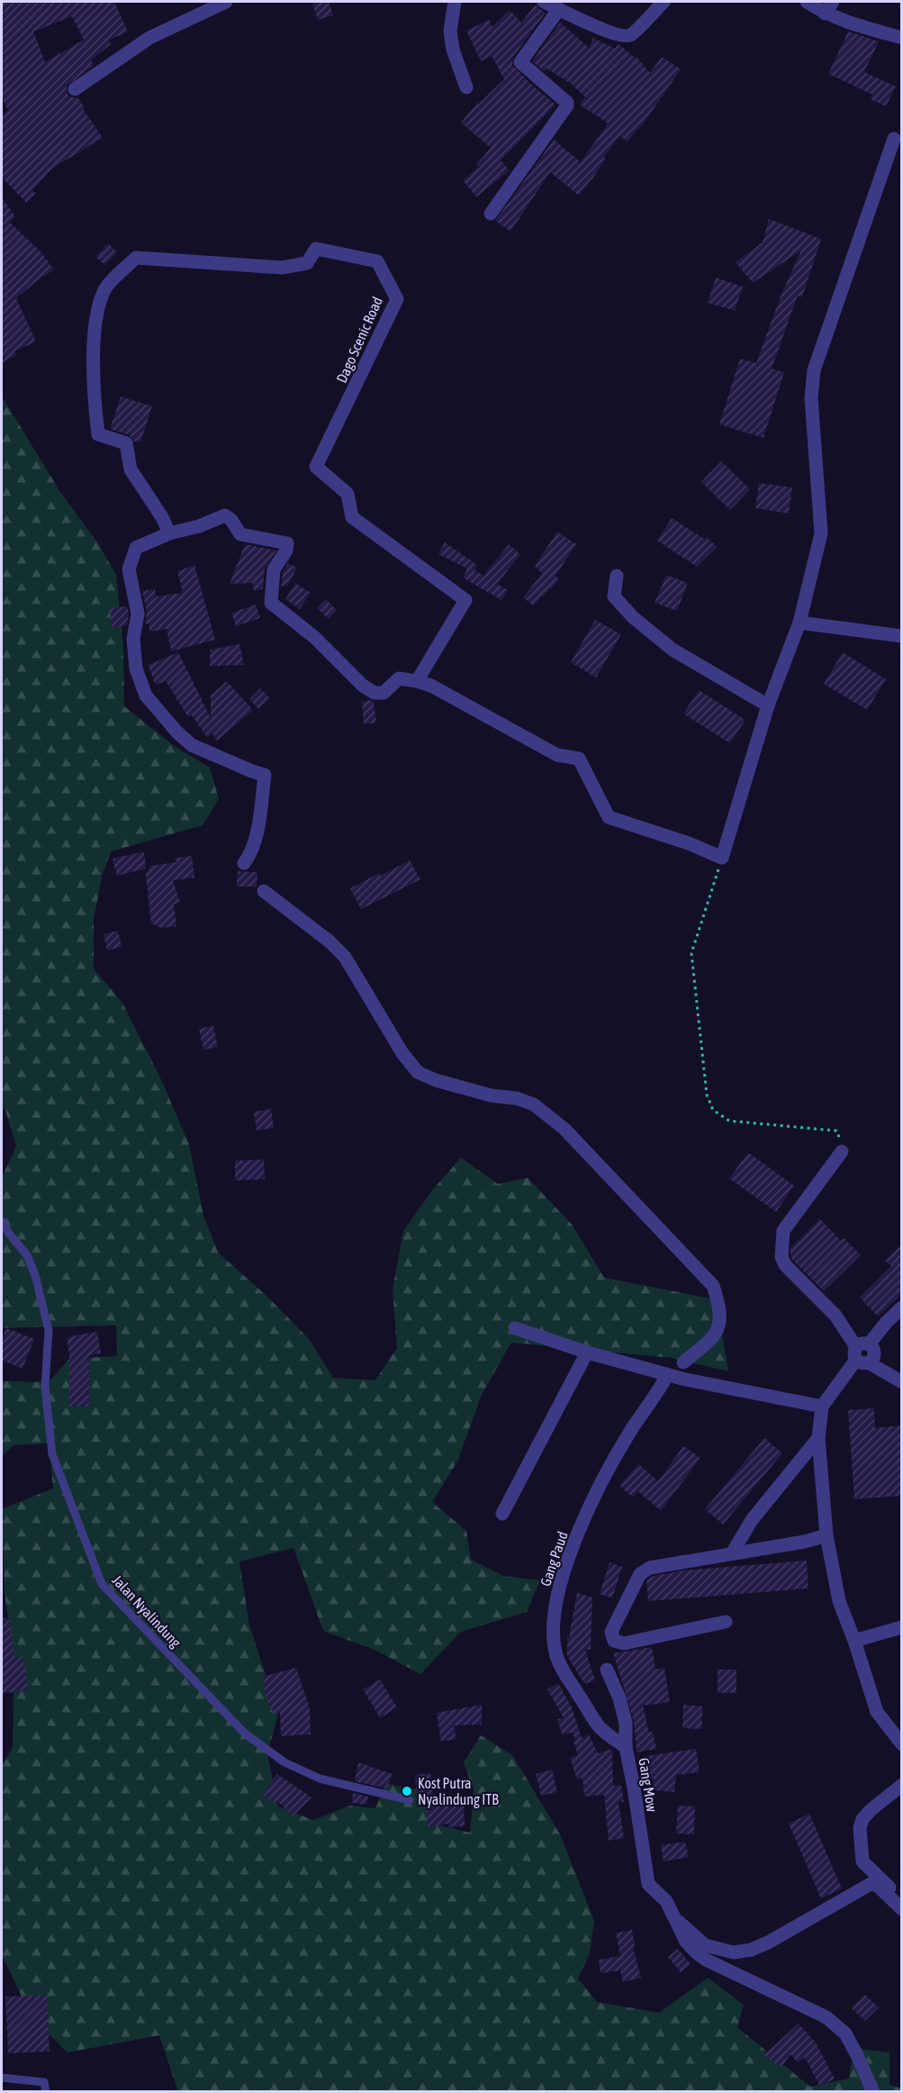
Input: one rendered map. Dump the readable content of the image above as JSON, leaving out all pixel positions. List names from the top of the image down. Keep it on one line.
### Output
{"streets":{"street":["Dago Scenic Road","Gang Paud","Gang Mow"],"lane":["Jalan Nyalindung"]},"crossings":[["Gang Paud","Gang Mow"]],"places":["Kost Putra Nyalindung ITB"]}
